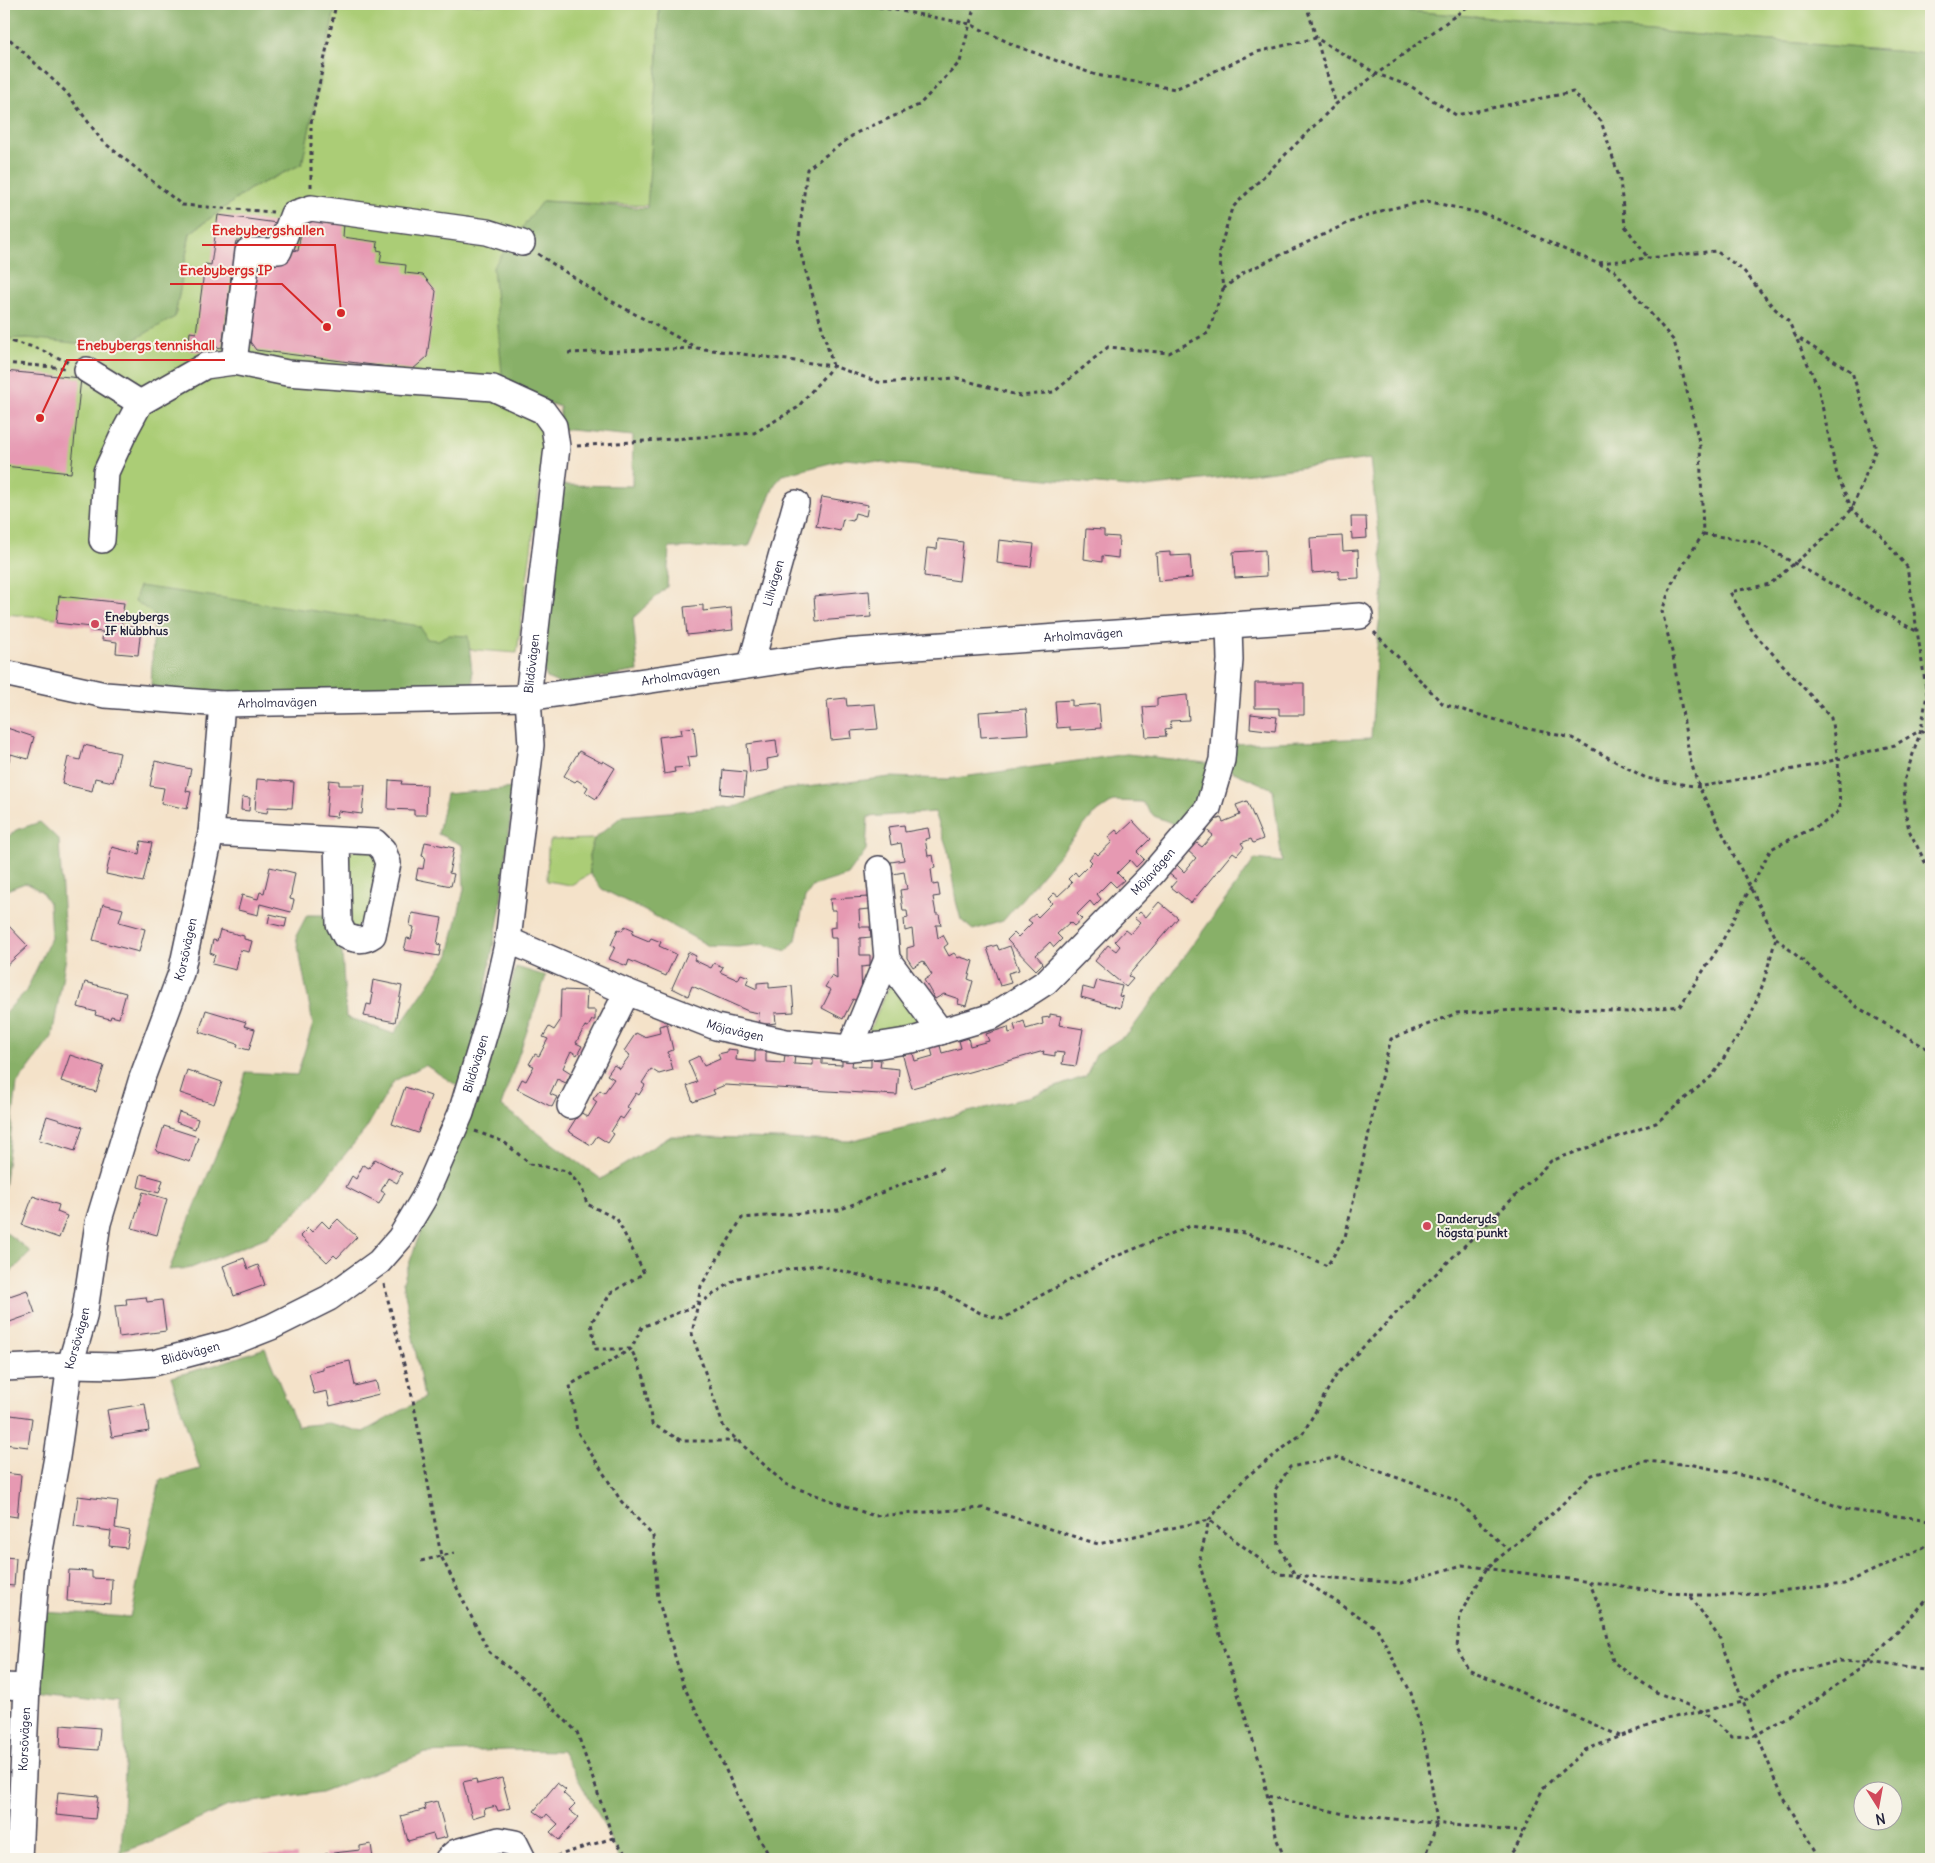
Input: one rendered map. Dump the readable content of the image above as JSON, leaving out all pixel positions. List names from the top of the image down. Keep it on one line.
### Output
{"streets":{"street":["Lillvägen","Arholmavägen","Blidövägen","Möjavägen","Korsövägen"]},"crossings":[["Lillvägen","Arholmavägen"],["Arholmavägen","Blidövägen"],["Arholmavägen","Möjavägen"],["Arholmavägen","Korsövägen"],["Blidövägen","Möjavägen"],["Blidövägen","Korsövägen"]],"places":["Enebybergshallen","Enebybergs IP","Enebybergs tennishall","Enebybergs IF klubbhus","Danderyds högsta punkt"],"north":"bottom"}
